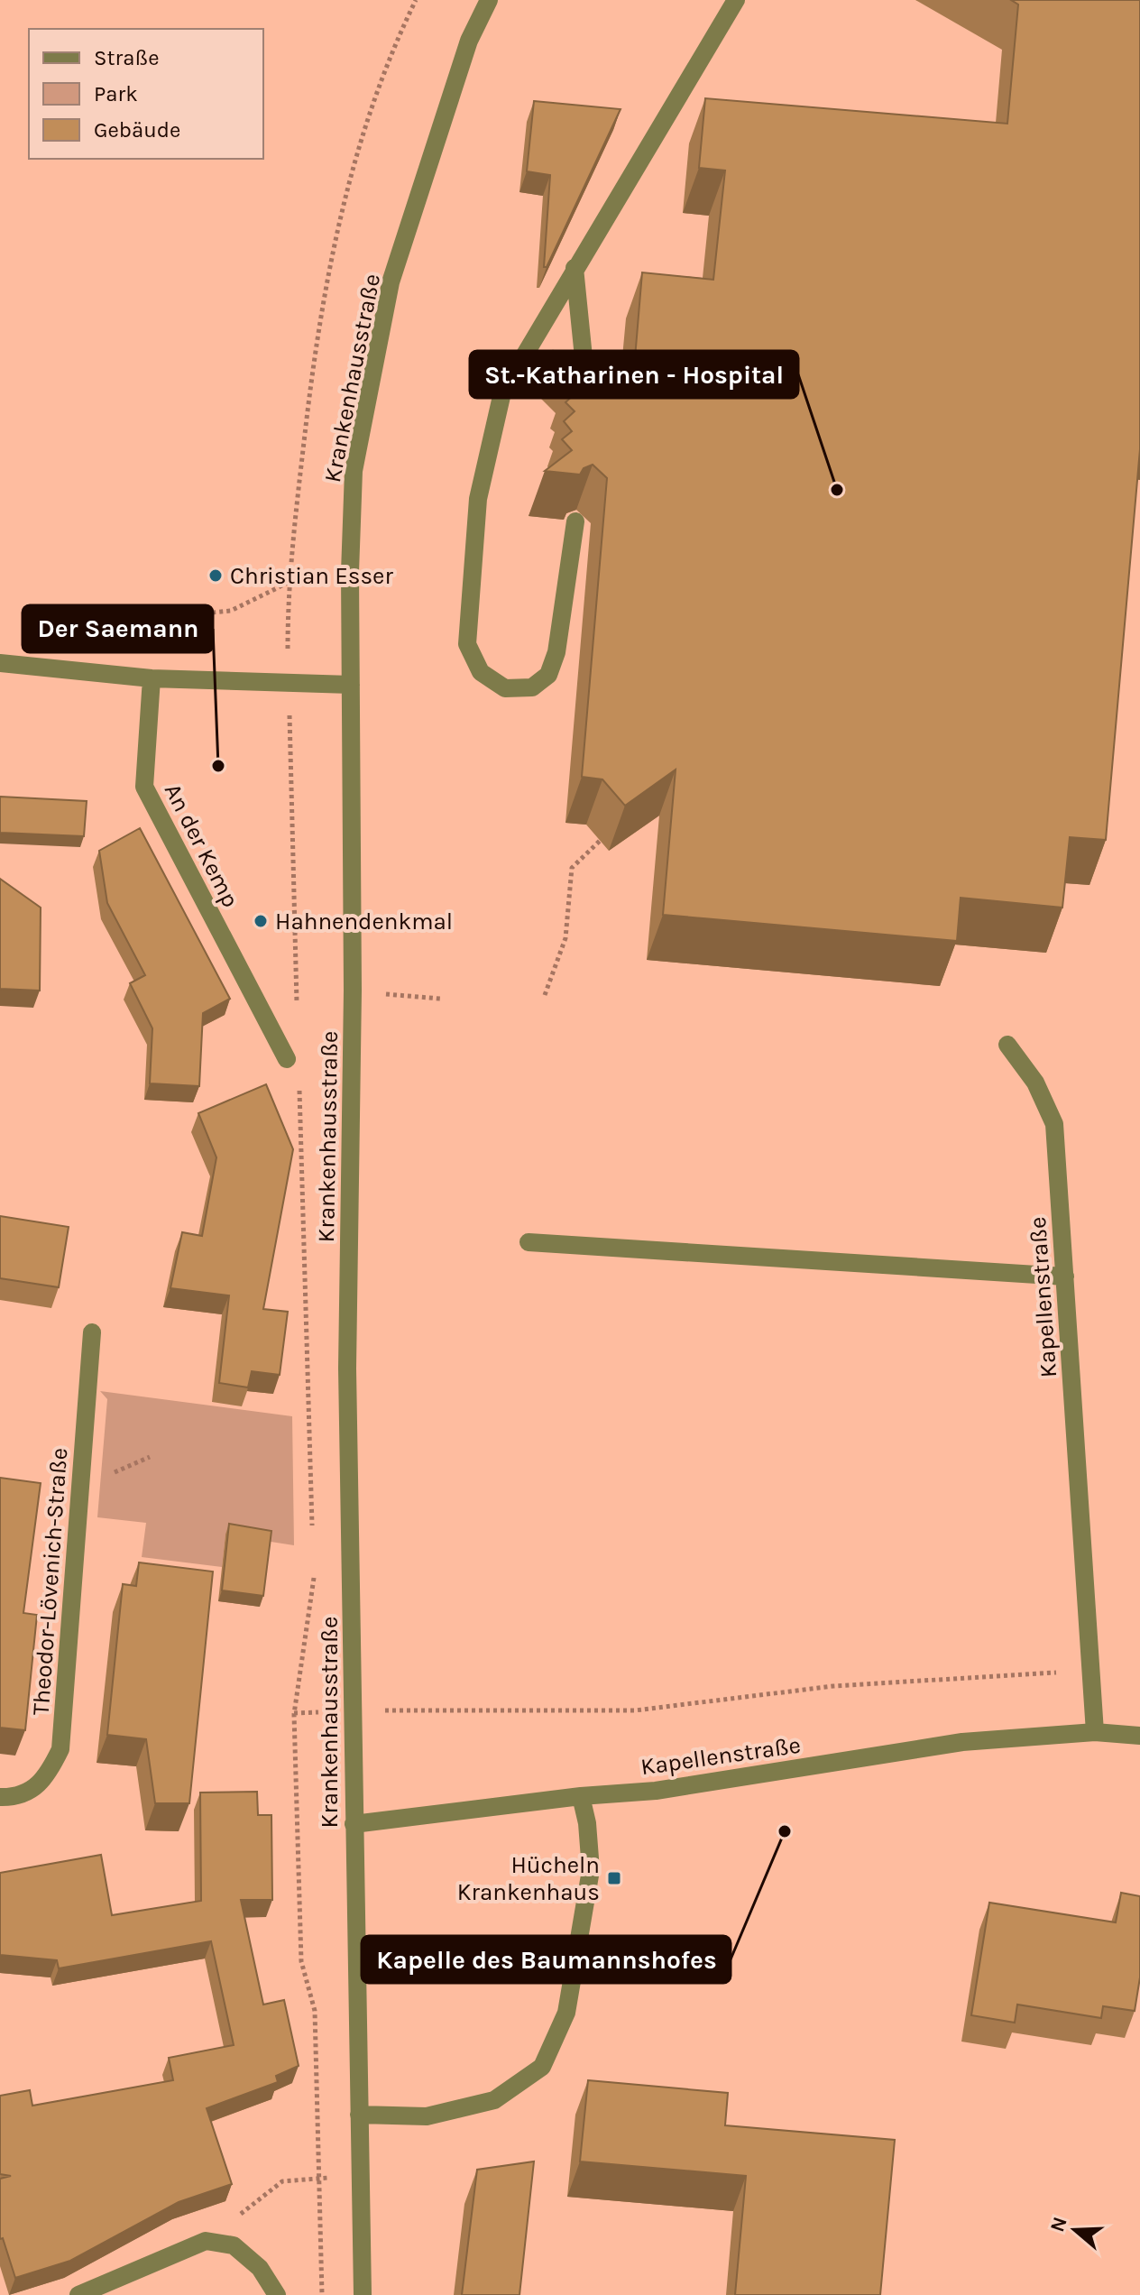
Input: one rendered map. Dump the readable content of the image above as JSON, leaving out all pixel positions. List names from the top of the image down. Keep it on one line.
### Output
{"streets":{"street":["Krankenhausstraße","An der Kemp","Kapellenstraße","Theodor-Lövenich-Straße"]},"crossings":[["Krankenhausstraße","Kapellenstraße"]],"places":{"other":["St.-Katharinen - Hospital","Christian Esser","Der Saemann","Hahnendenkmal","Kapelle des Baumannshofes"],"transit":["Hücheln Krankenhaus"]},"legend":["Straße","Park","Gebäude"],"north":"left"}
